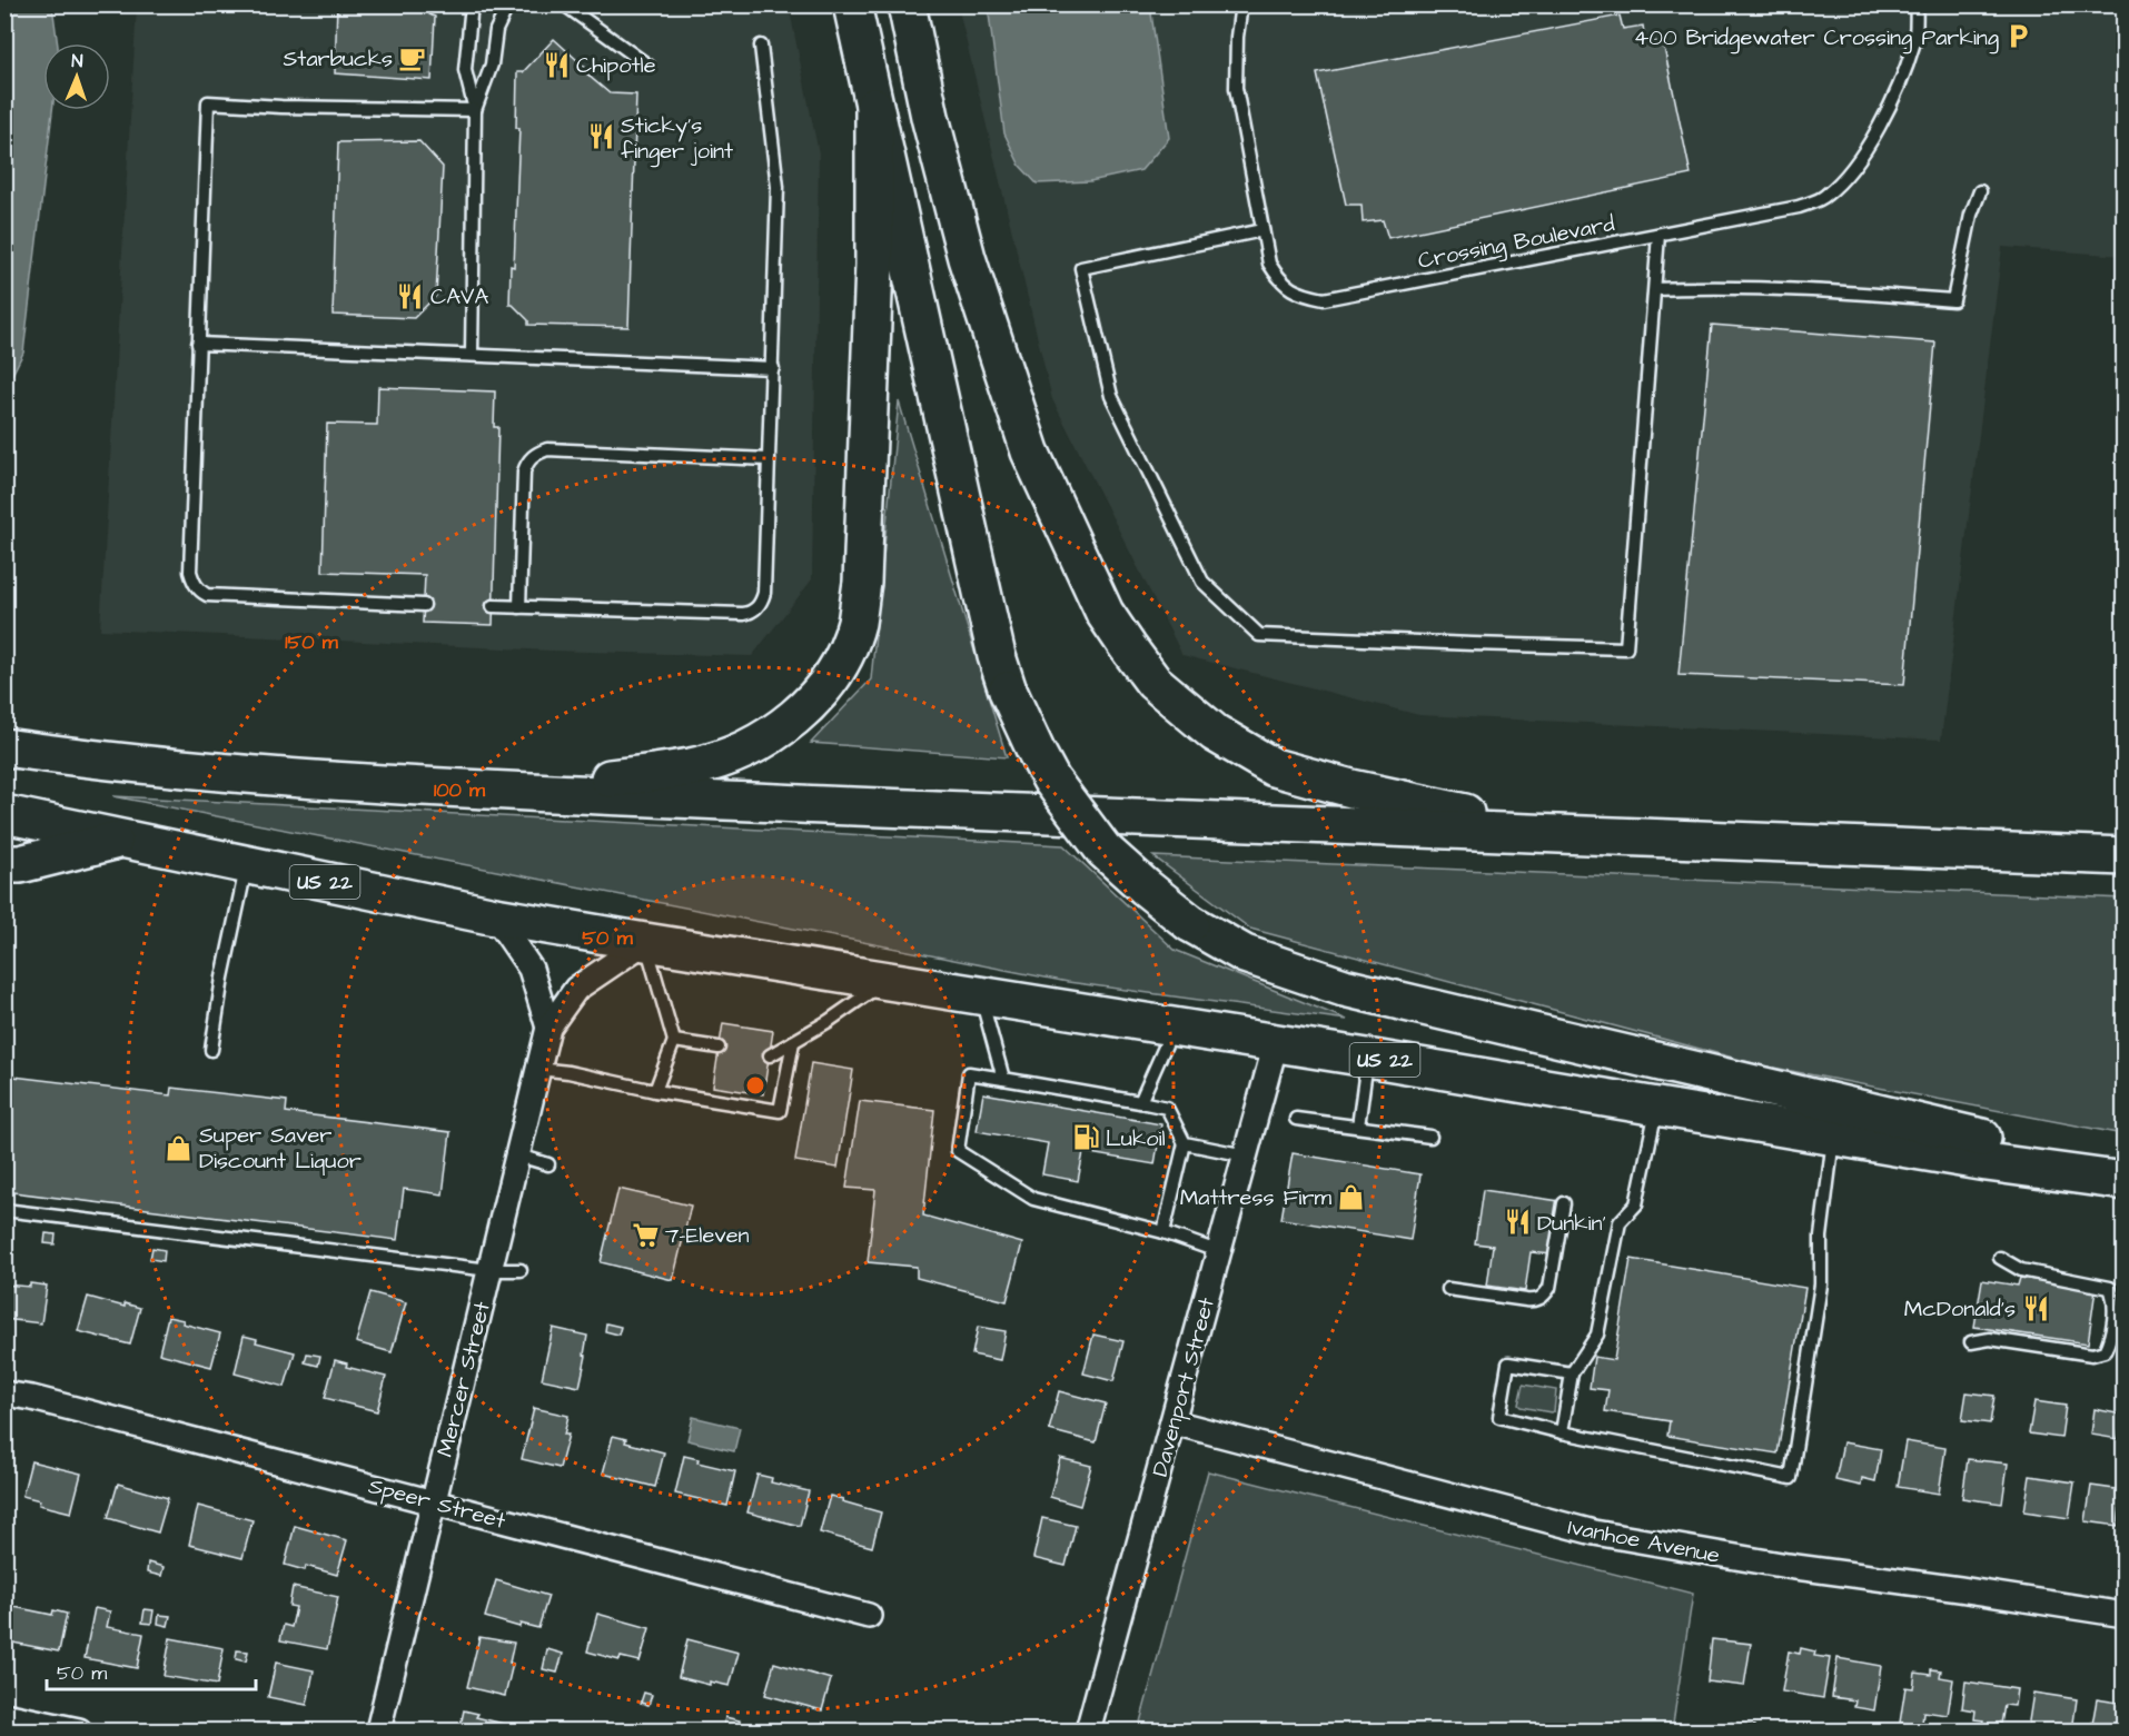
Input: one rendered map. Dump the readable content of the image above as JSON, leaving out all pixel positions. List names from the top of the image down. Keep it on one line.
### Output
{"streets":{"highway":["US 22"],"street":["Mercer Street","Davenport Street","Speer Street","Ivanhoe Avenue"],"lane":["Crossing Boulevard"]},"crossings":[["US 22","Mercer Street"],["US 22","Davenport Street"],["Mercer Street","Speer Street"],["Davenport Street","Ivanhoe Avenue"]],"places":{"parking":["400 Bridgewater Crossing Parking"],"cafe":["Starbucks"],"restaurant":["Chipotle","Sticky's finger joint","CAVA","Dunkin'","McDonald's"],"fuel station":["Lukoil"],"shop":["Super Saver Discount Liquor","Mattress Firm"],"supermarket":["7-Eleven"]},"scale_bar":"50 m","north":"top","rings":["150 m","100 m","50 m"]}
